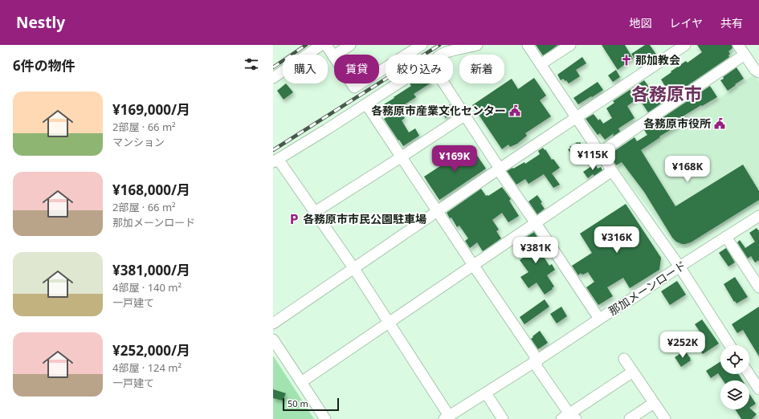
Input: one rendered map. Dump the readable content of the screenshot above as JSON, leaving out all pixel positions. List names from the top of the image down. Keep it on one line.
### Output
{"streets":{"street":["那加メーンロード"]},"districts":["各務原市"],"places":{"church":["那加教会"],"public building":["各務原市産業文化センター","各務原市役所"],"parking":["各務原市市民公園駐車場"]},"scale_bar":"50 m","page":{"header":"Nestly","nav":["地図","レイヤ","共有"],"heading":"6件の物件","chip":["購入","賃貸","絞り込み","新着"],"list":[{"name":"¥169,000/月","note":"2部屋 · 66 m² · マンション"},{"name":"¥168,000/月","note":"2部屋 · 66 m² · 那加メーンロード"},{"name":"¥381,000/月","note":"4部屋 · 140 m² · 一戸建て"},{"name":"¥252,000/月","note":"4部屋 · 124 m² · 一戸建て"}],"price":["¥115K","¥169K","¥168K","¥316K","¥381K","¥252K"],"scale":"50 m"}}
